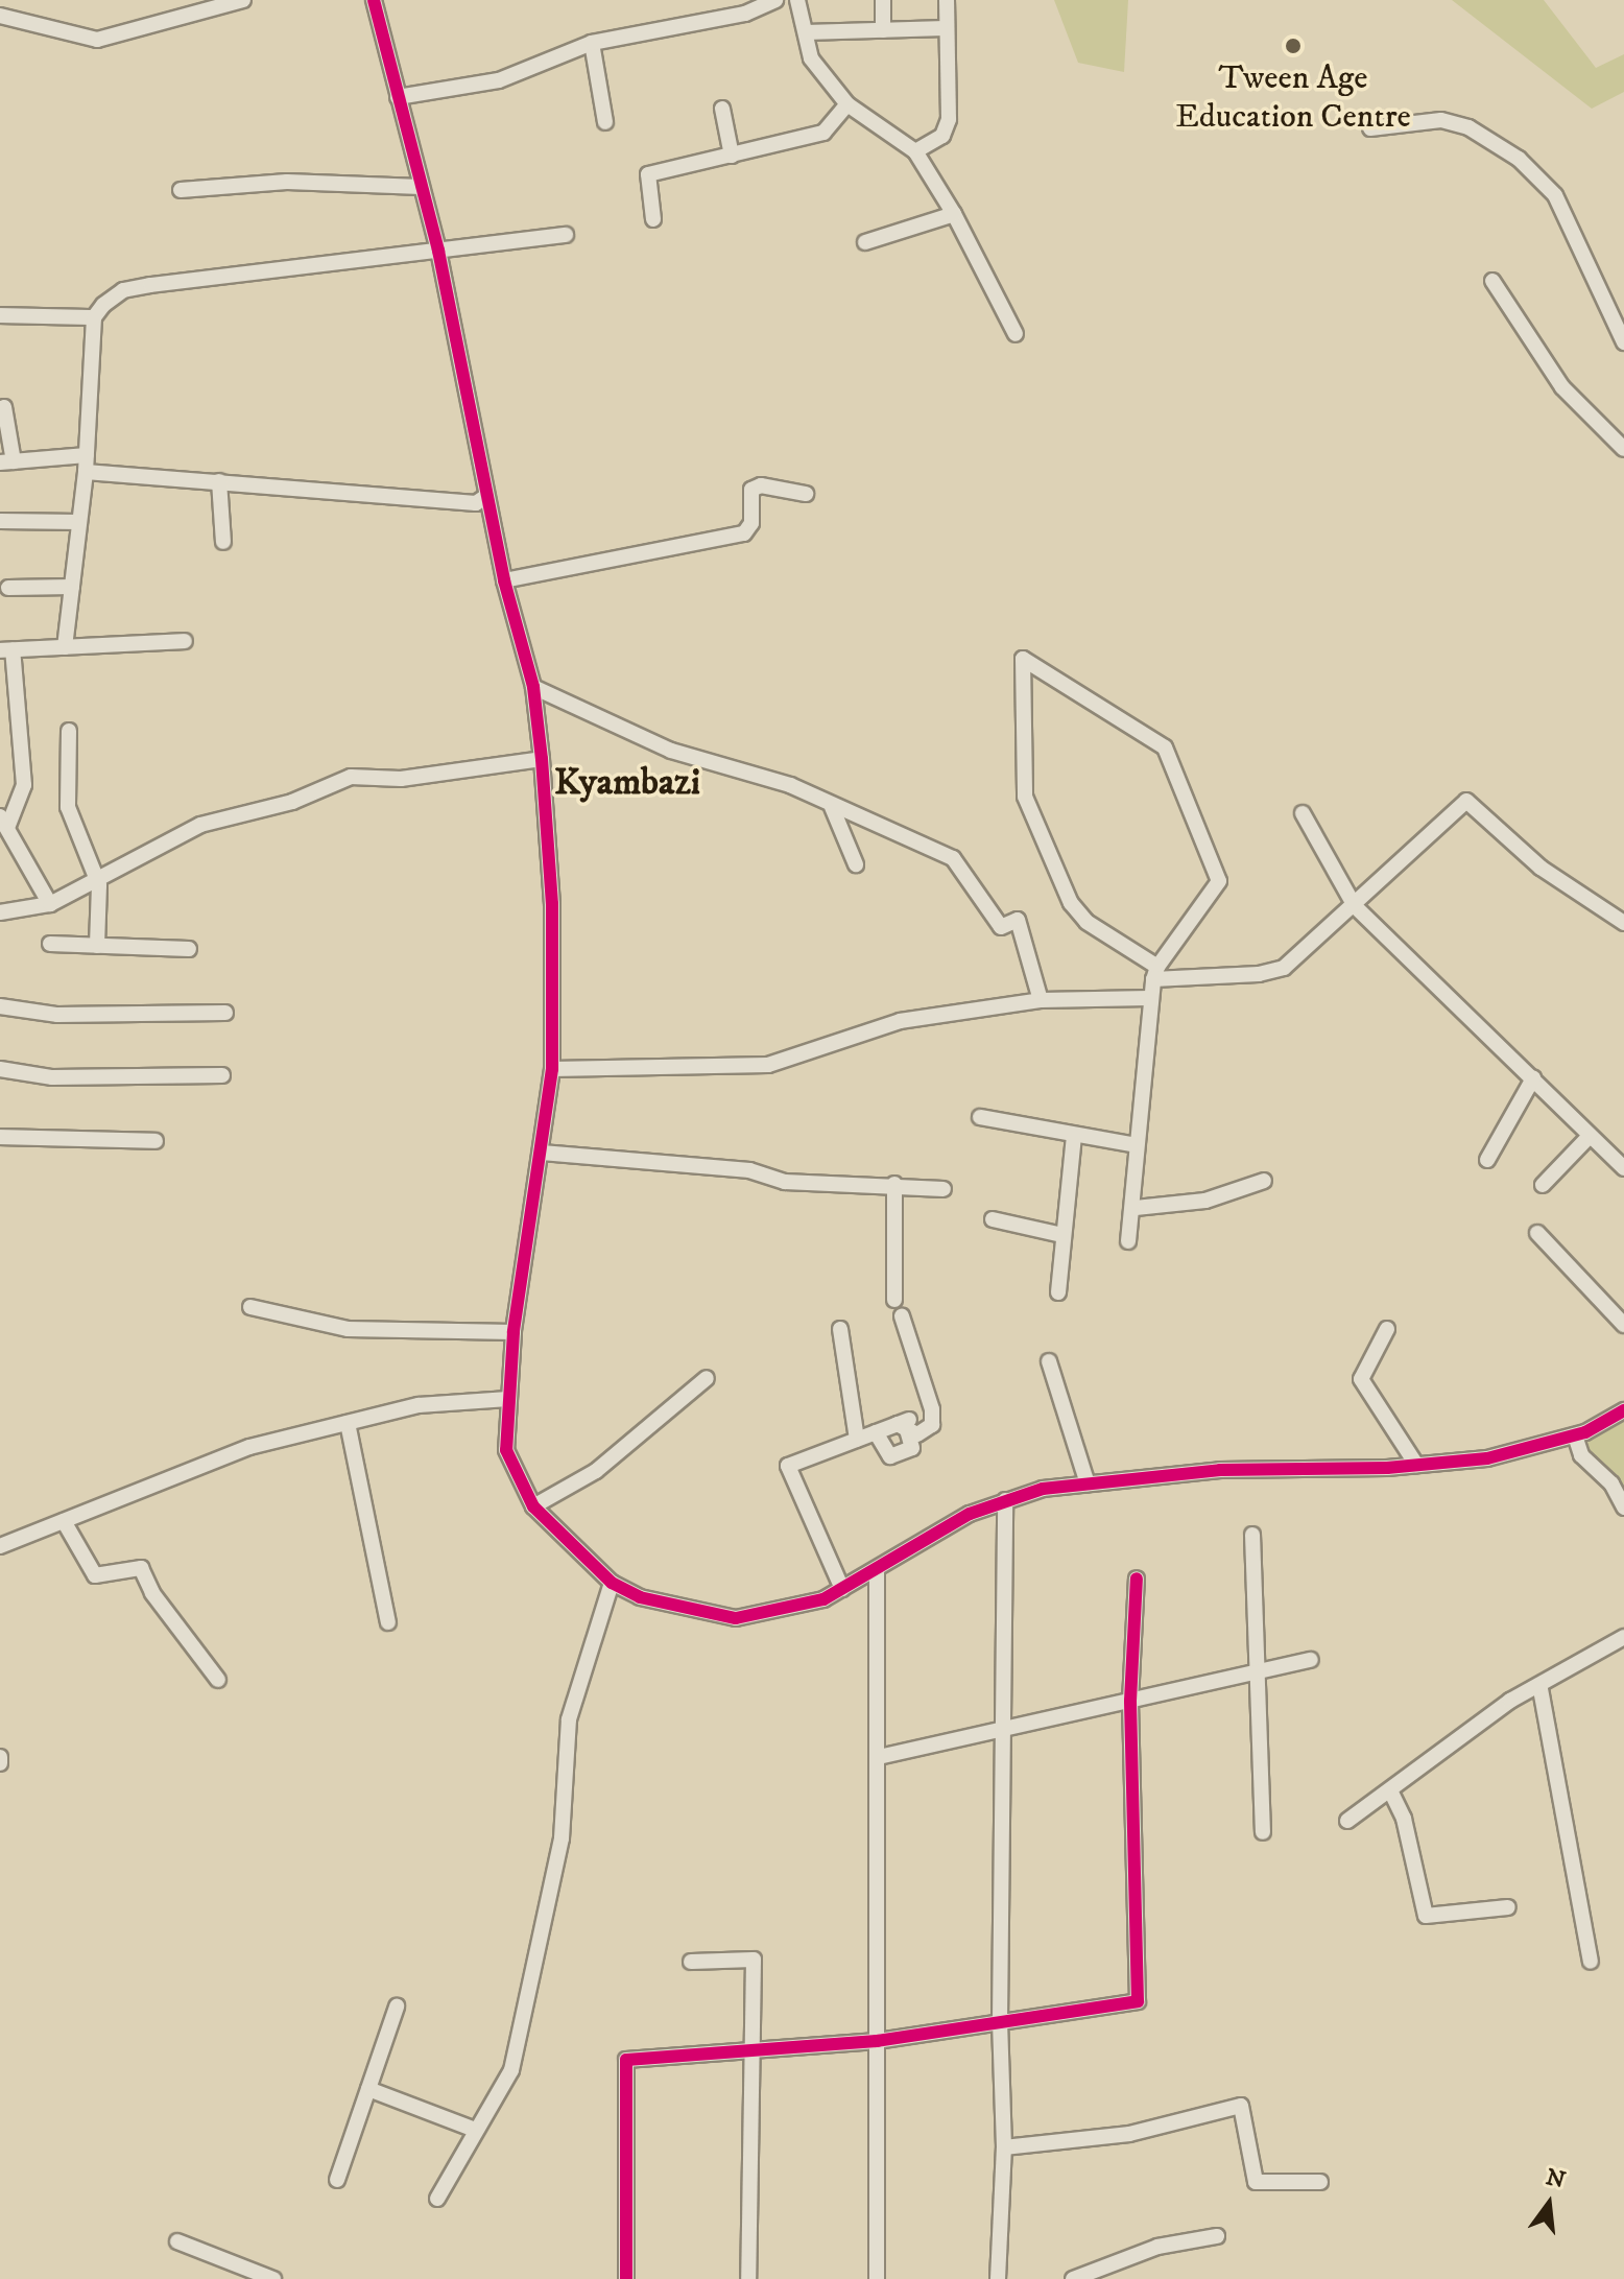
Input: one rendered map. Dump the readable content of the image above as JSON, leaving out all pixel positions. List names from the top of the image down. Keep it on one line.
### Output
{"districts":["Kyambazi"],"places":["Tween Age Education Centre"],"north":"top"}
